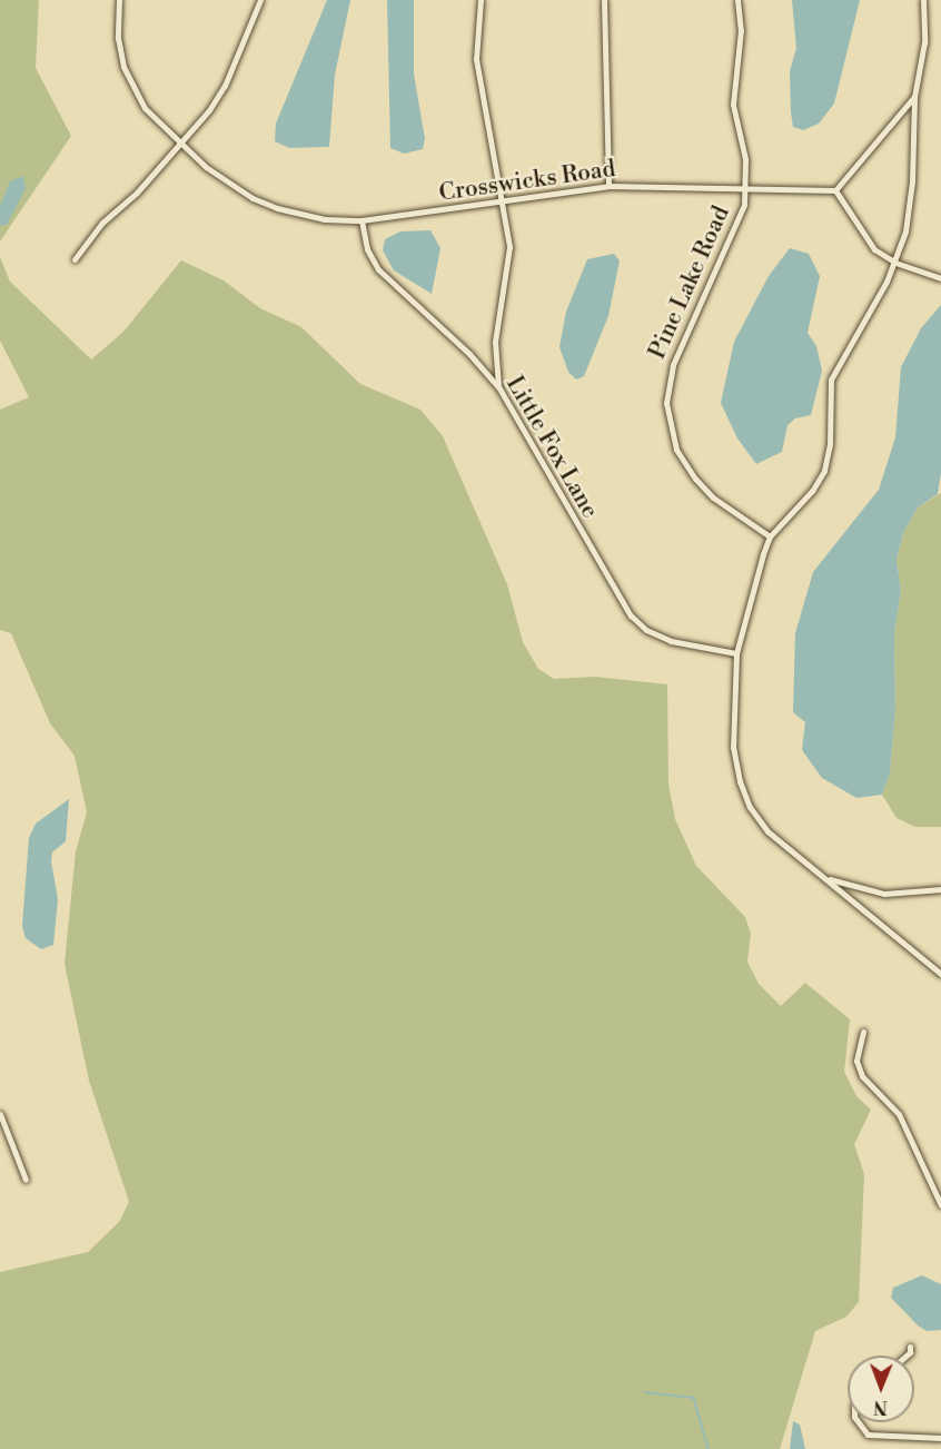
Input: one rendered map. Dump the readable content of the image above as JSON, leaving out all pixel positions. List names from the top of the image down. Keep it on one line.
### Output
{"streets":{"street":["Crosswicks Road","Pine Lake Road","Little Fox Lane"]},"crossings":[["Crosswicks Road","Pine Lake Road"],["Crosswicks Road","Little Fox Lane"]],"north":"bottom"}
